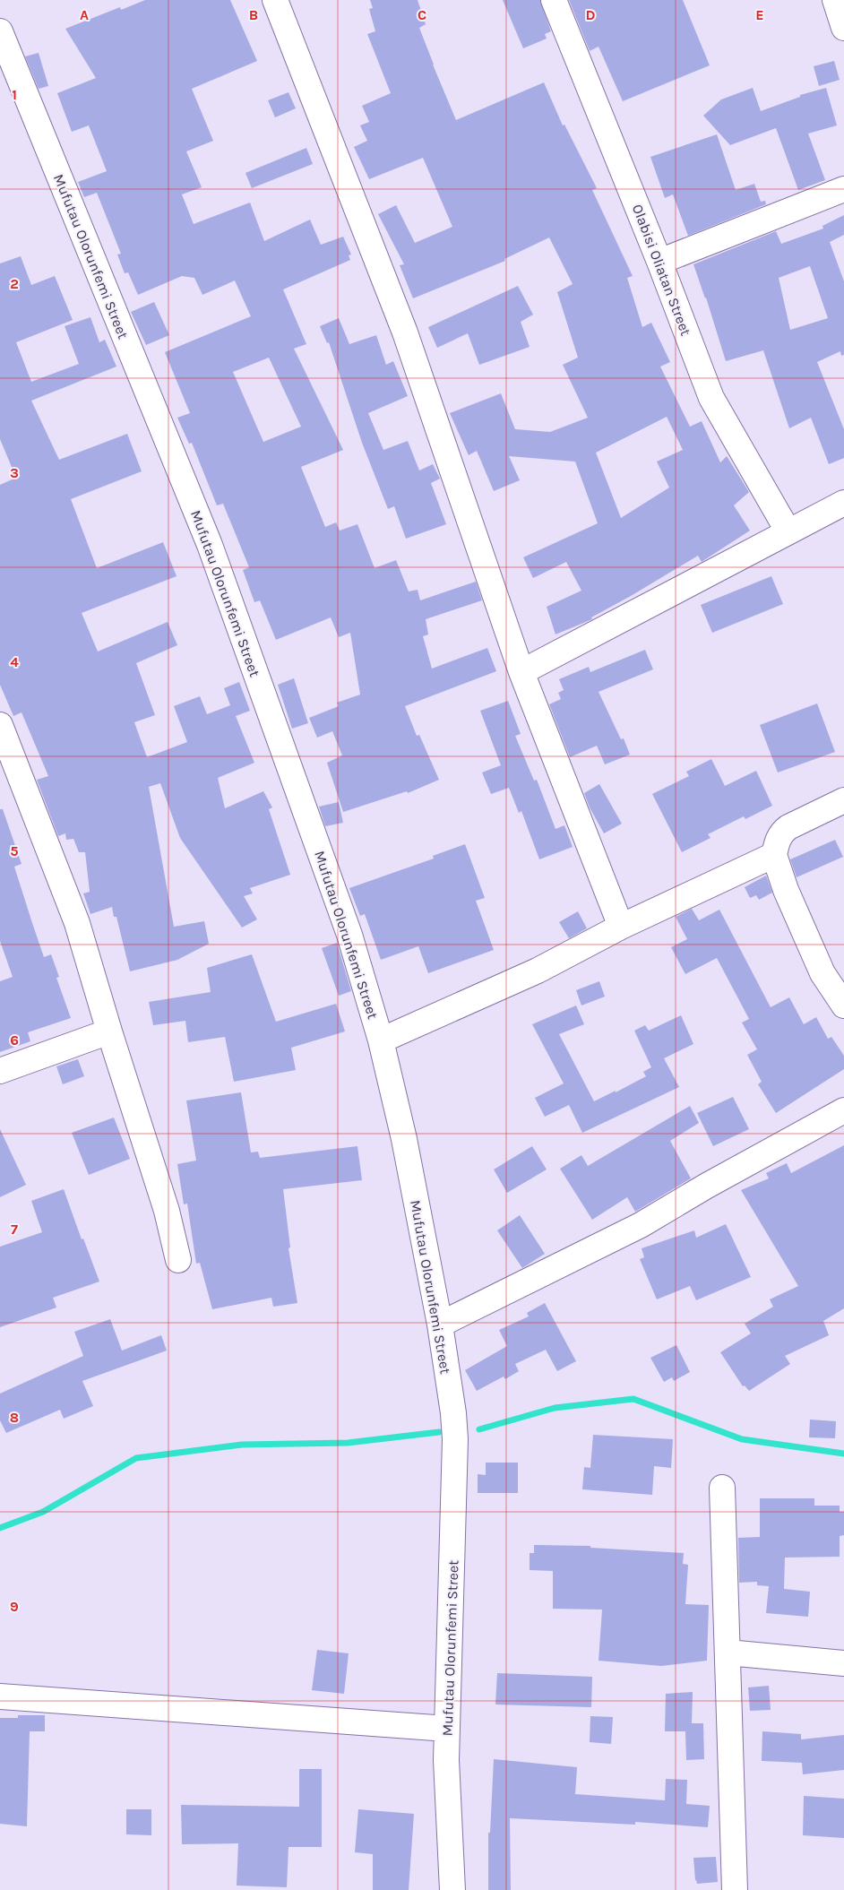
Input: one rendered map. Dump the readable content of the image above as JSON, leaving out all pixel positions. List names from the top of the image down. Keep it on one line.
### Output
{"streets":{"street":["Mufutau Olorunfemi Street","Olabisi Oliatan Street"]},"grid":{"columns":["A","B","C","D","E"],"rows":["1","2","3","4","5","6","7","8","9"]}}
